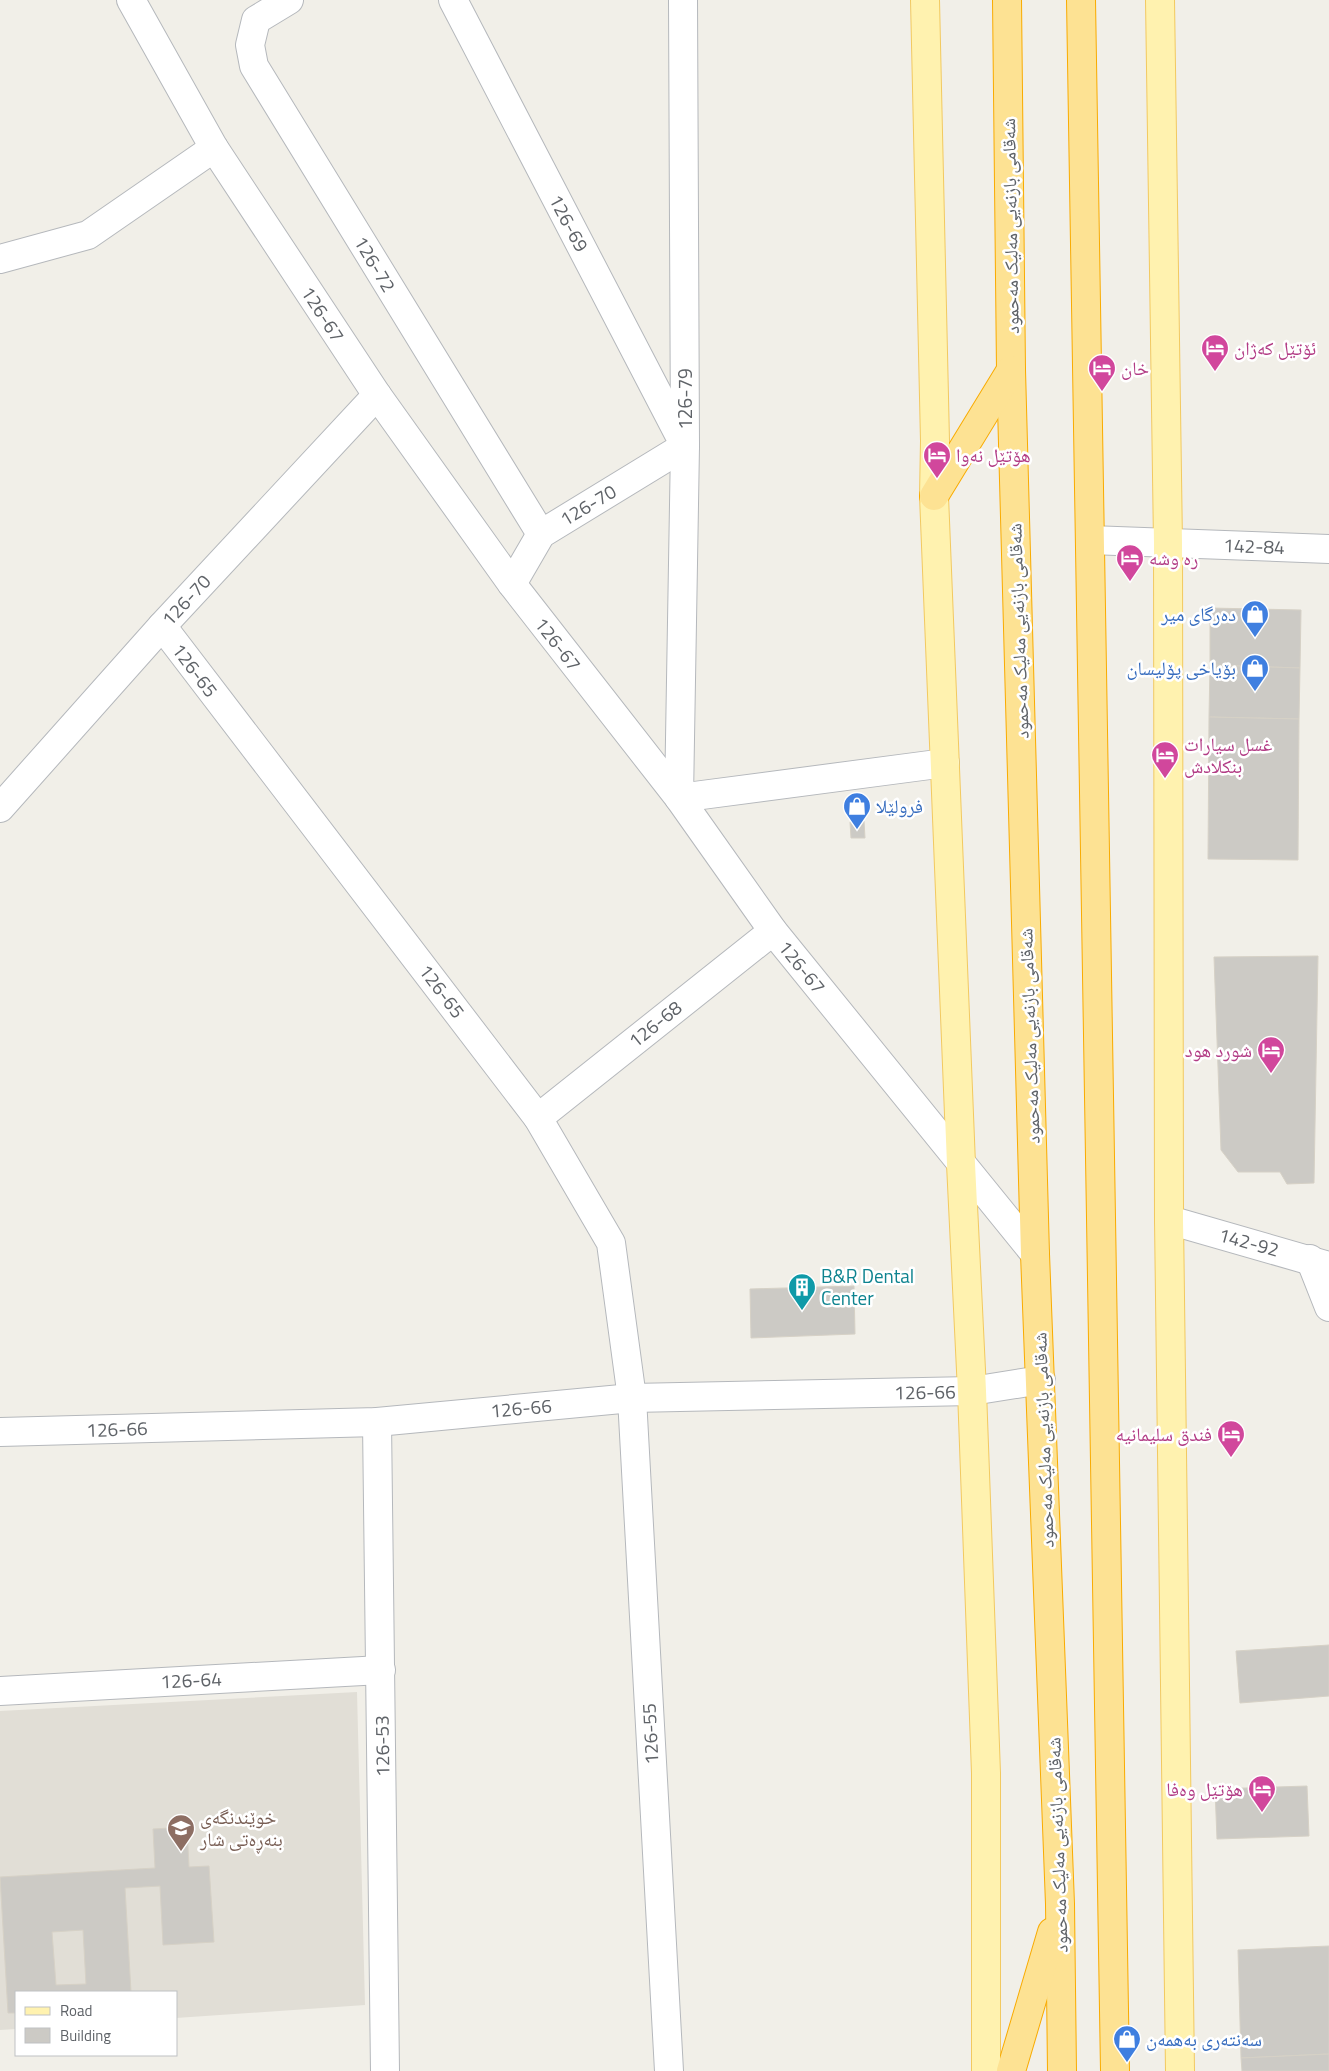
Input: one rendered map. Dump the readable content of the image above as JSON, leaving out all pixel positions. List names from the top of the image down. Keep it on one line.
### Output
{"streets":{"highway":["شەقامی بازنەیی مەلیک مەحمود"],"street":["126-69","126-72","126-67","126-79","126-70","142-84","126-65","126-68","142-92","126-66","126-64","126-55","126-53"]},"crossings":[["126-69","126-79"],["126-69","126-70"],["شەقامی بازنەیی مەلیک مەحمود","126-67"],["شەقامی بازنەیی مەلیک مەحمود","126-66"],["126-72","126-70"],["126-67","126-79"],["126-67","126-70"],["126-67","126-68"],["126-79","126-70"],["126-70","126-65"],["126-65","126-68"],["126-65","126-66"],["126-65","126-55"],["126-66","126-55"],["126-66","126-53"],["126-64","126-53"]],"places":{"hotel":["ئۆتێل کەژان","خان","هۆتێل نەوا","ره وشه","غسل سيارات بنكلادش","شورد هود","فندق سليمانيه","هۆتێل وەفا"],"shop":["دەرگای میر","بۆیاخی پۆلیسان","فرولێلا","سەنتەری بەهمەن"],"building":["B&R Dental Center"],"school or university":["خوێندنگەی بنەڕەتی شار"]},"legend":["Road","Building"]}
